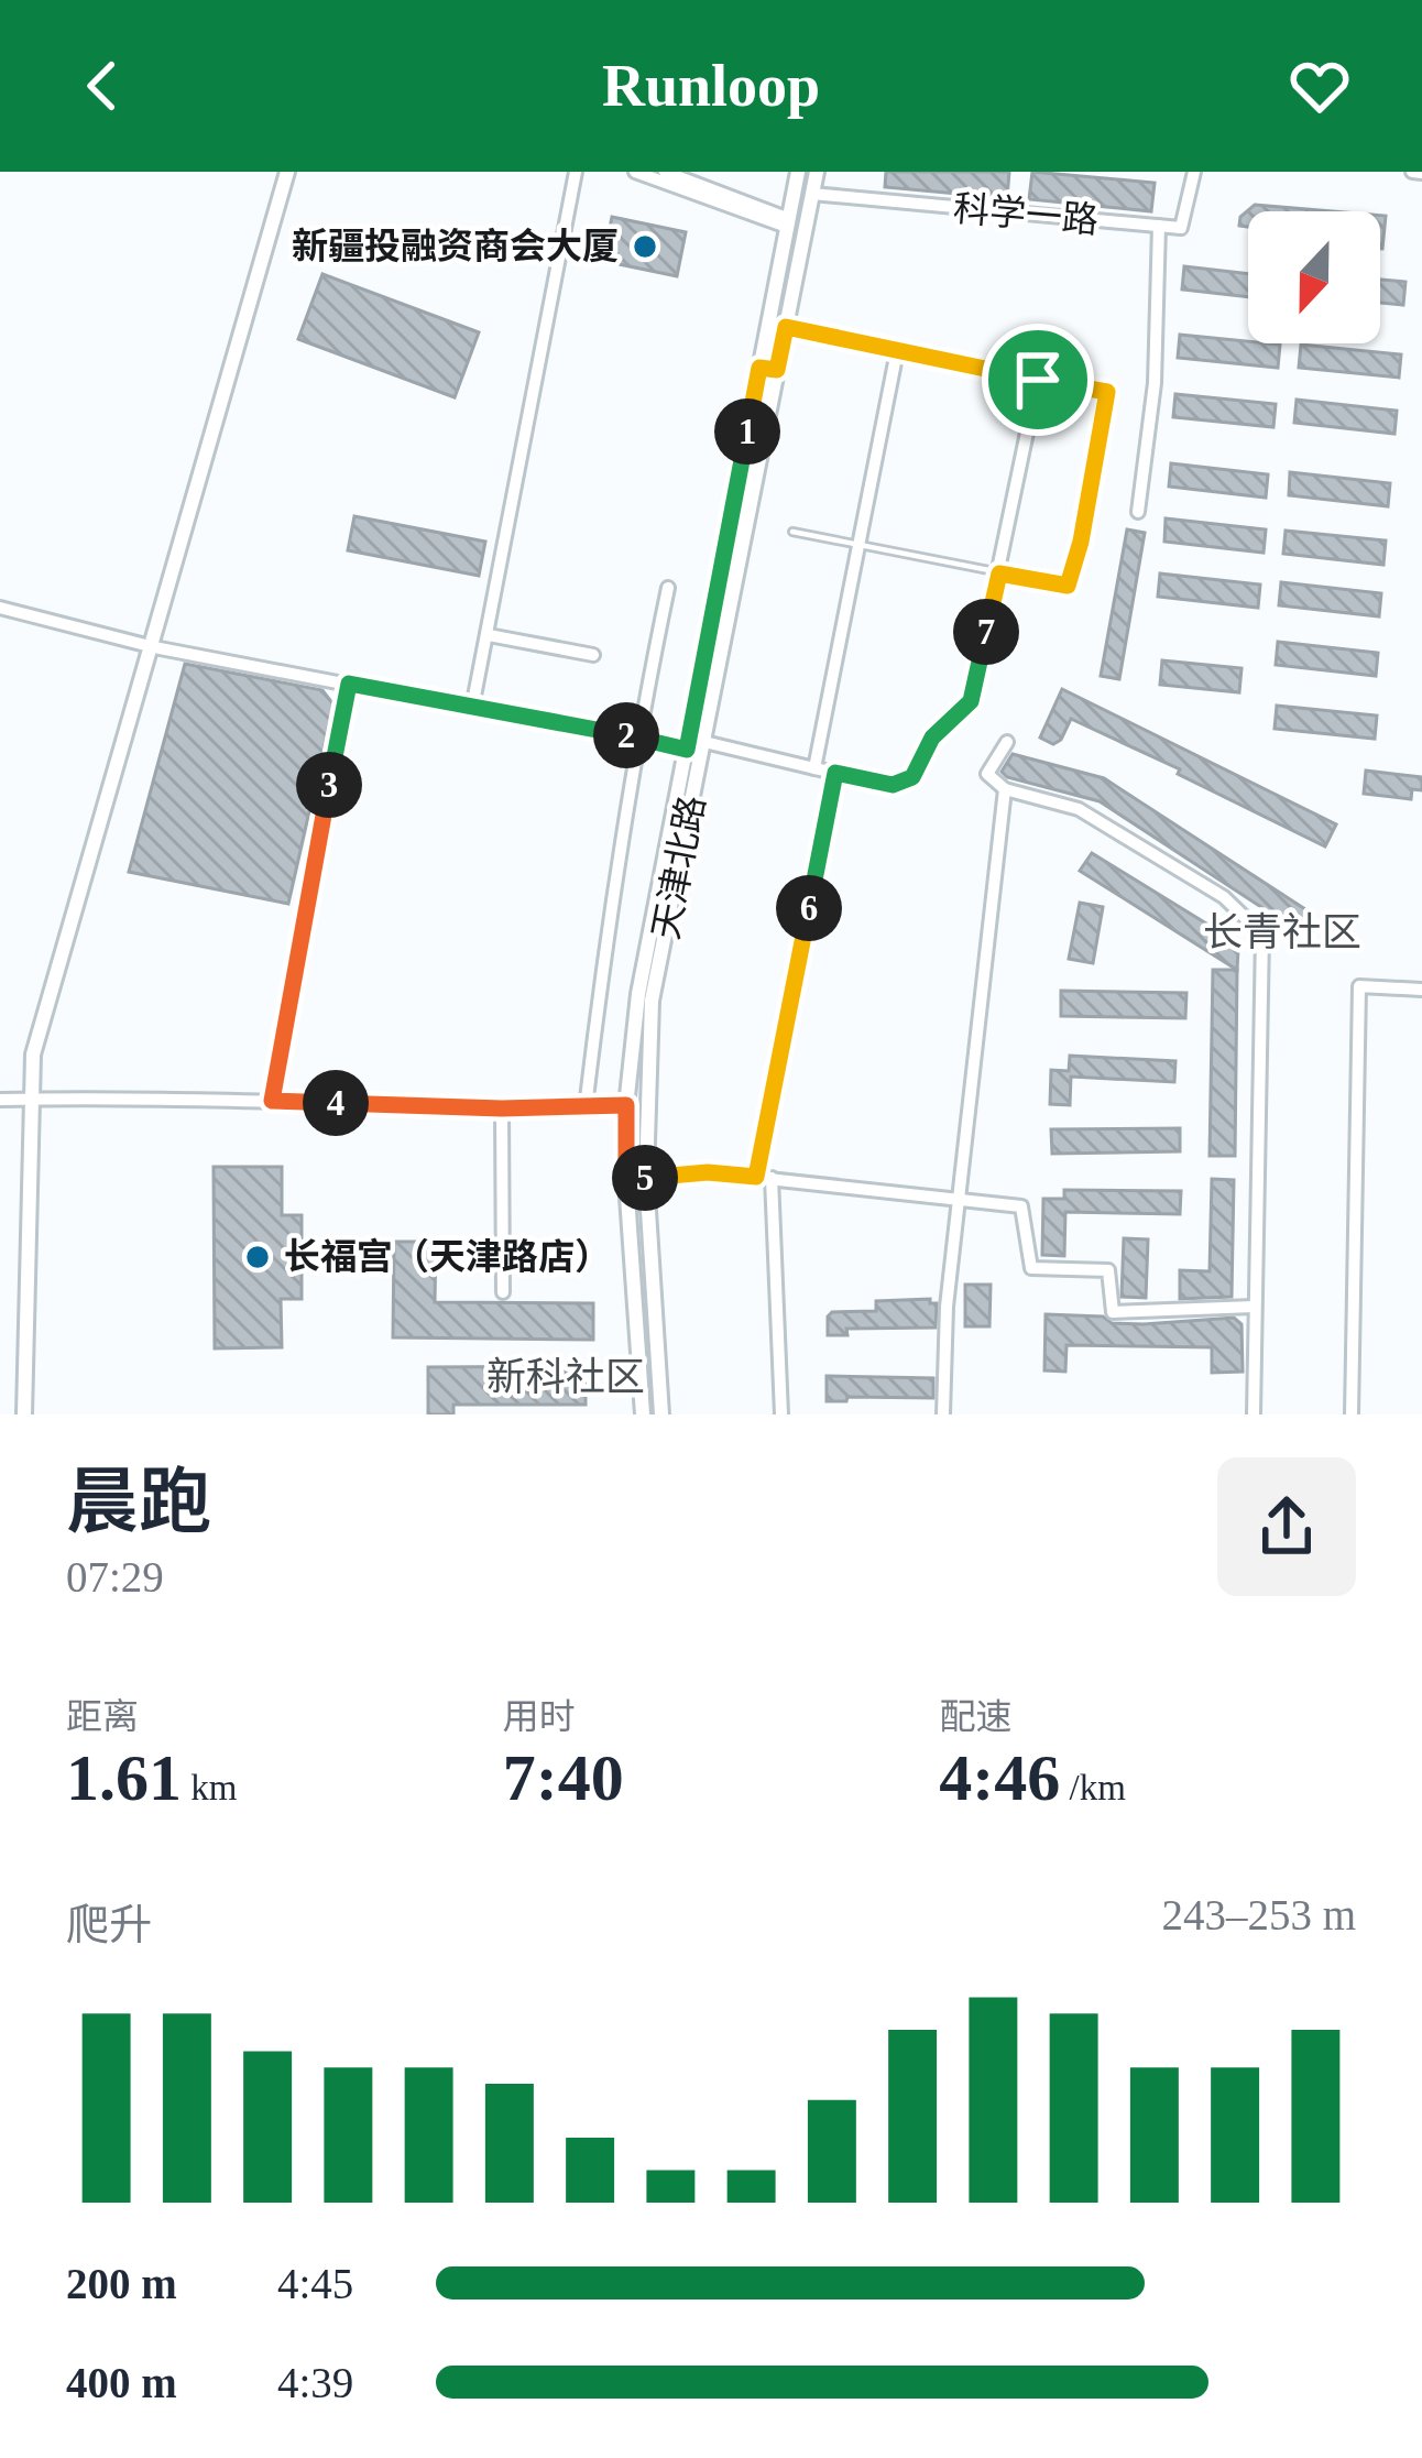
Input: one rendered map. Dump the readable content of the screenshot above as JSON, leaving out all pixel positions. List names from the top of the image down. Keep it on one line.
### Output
{"streets":{"street":["科学一路","天津北路"]},"crossings":[["科学一路","天津北路"]],"districts":["长青社区","新科社区"],"places":["新疆投融资商会大厦","长福宫（天津路店）"],"north":"bottom","page":{"header":"Runloop","pins":["1","7","2","3","6","4","5"],"heading":["晨跑","07:29"],"stats":[["距离","1.61 km"],["用时","7:40"],["配速","4:46 /km"]],"chart":["爬升","243–253 m"],"list":[{"name":"200 m","note":"4:45"},{"name":"400 m","note":"4:39"}]}}
